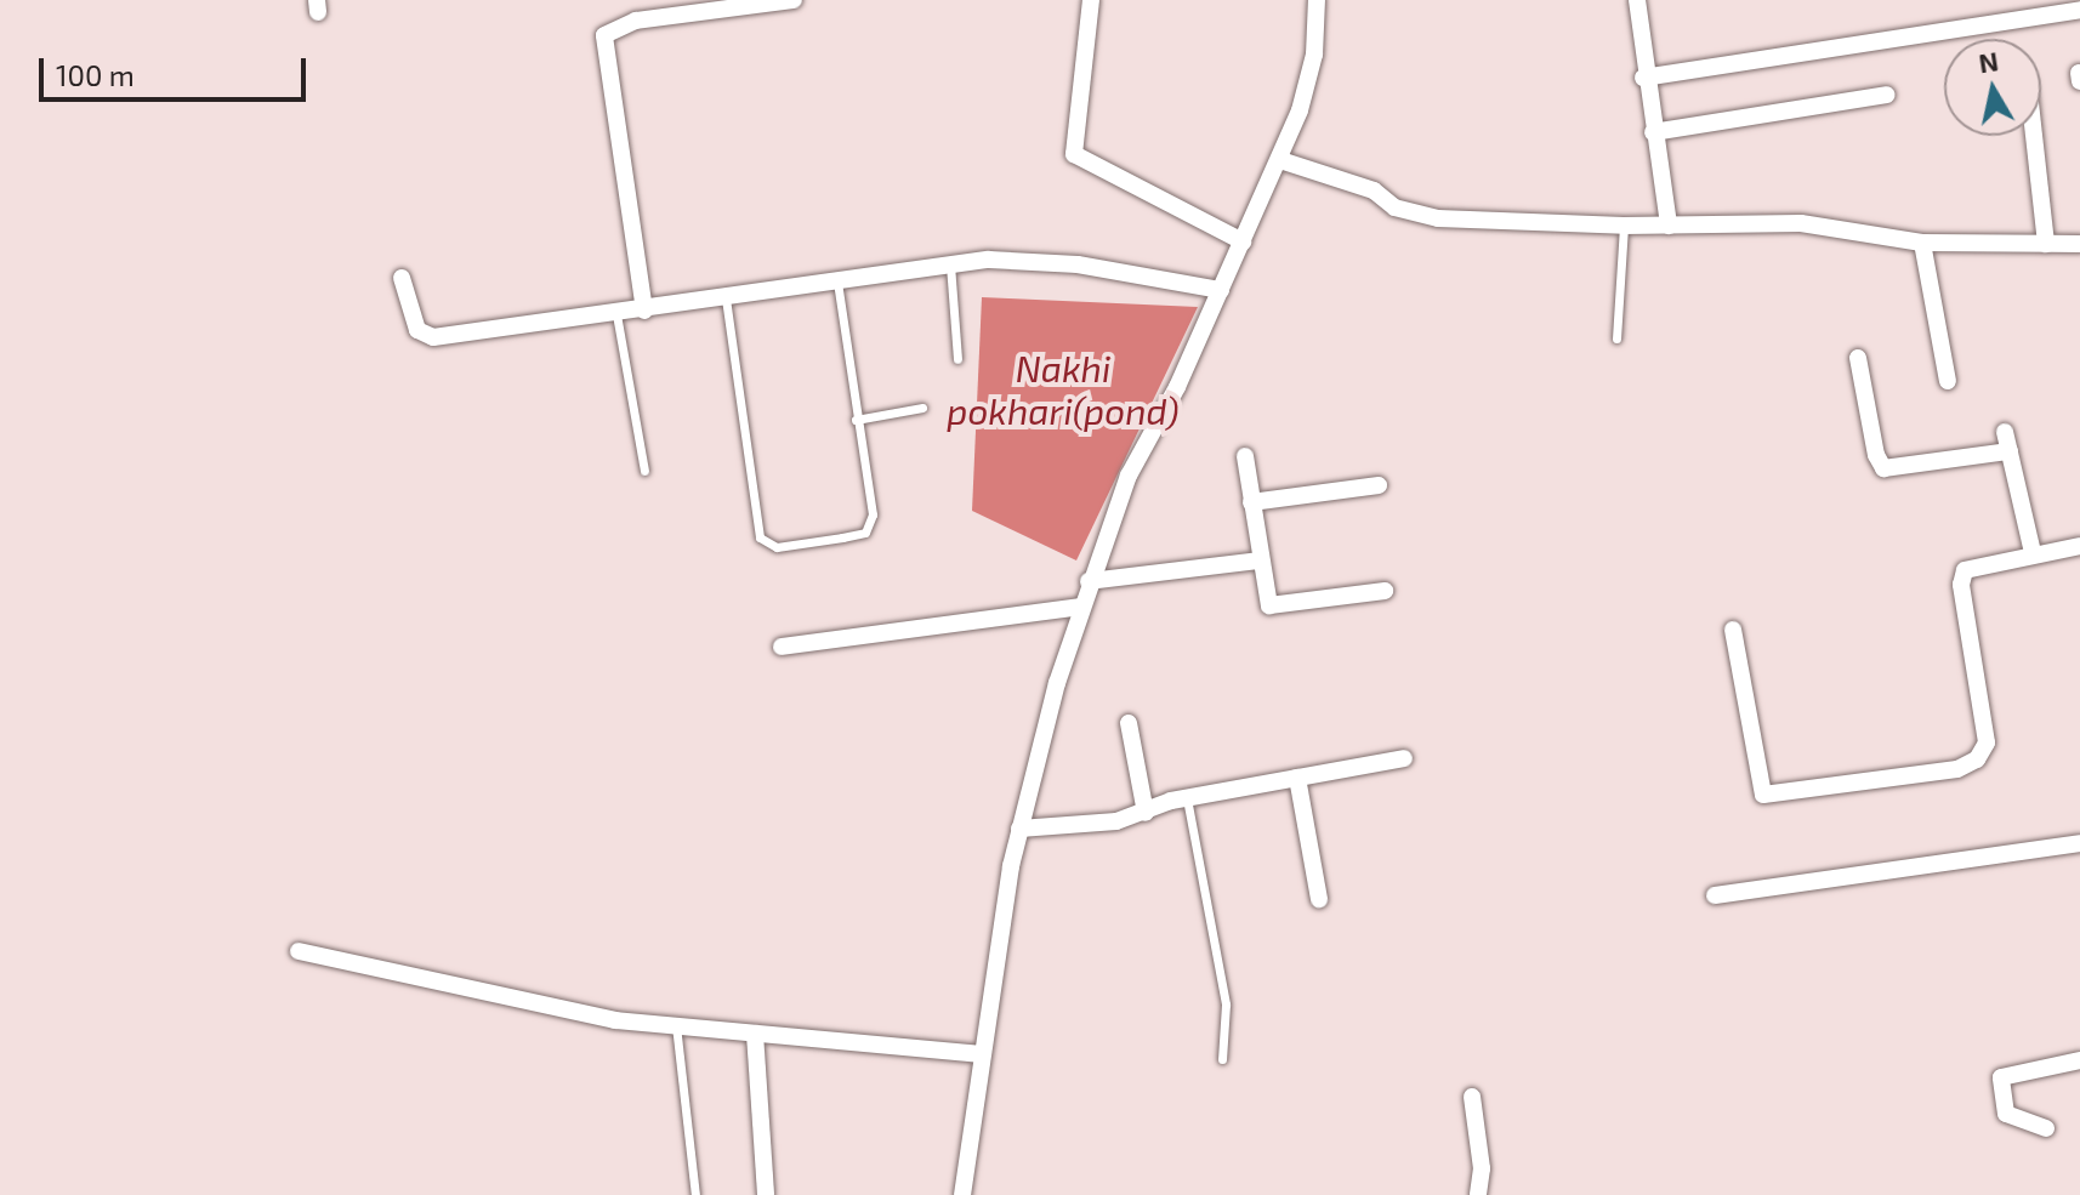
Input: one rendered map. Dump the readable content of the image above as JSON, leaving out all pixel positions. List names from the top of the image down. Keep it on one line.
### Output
{"water":["Nakhi pokhari(pond)"],"scale_bar":"100 m","north":"top"}
